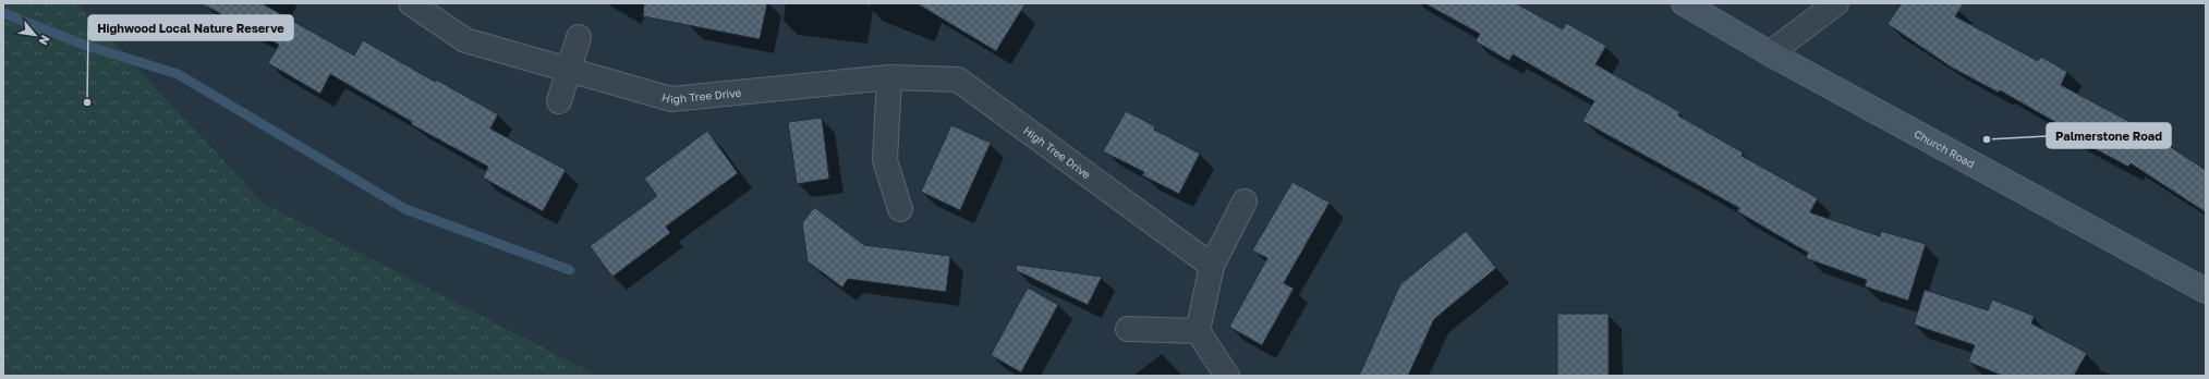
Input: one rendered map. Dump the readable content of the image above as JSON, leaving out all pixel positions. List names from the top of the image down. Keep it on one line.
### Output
{"streets":{"main road":["Church Road"],"street":["High Tree Drive"]},"places":["Highwood Local Nature Reserve","Palmerstone Road"],"north":"bottom right"}
